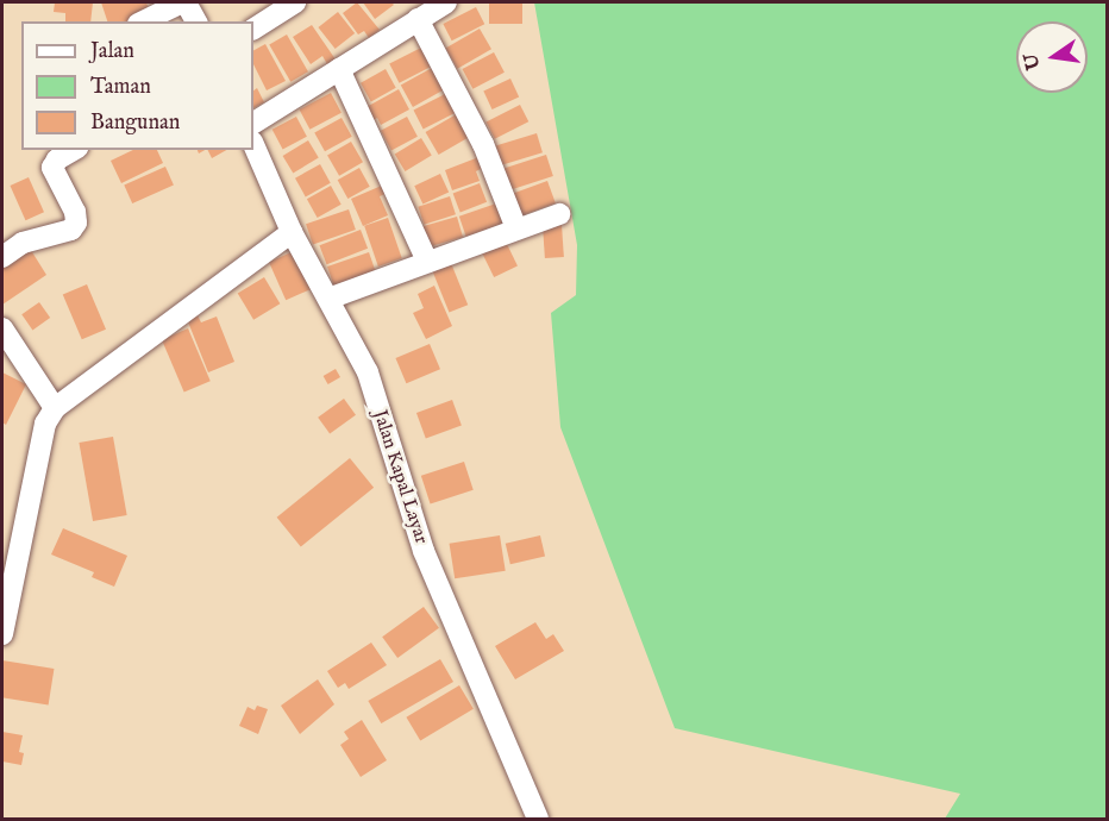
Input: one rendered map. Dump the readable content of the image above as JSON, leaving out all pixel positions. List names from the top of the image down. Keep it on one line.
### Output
{"streets":{"street":["Jalan Kapal Layar"]},"legend":["Jalan","Taman","Bangunan"],"north":"left"}
